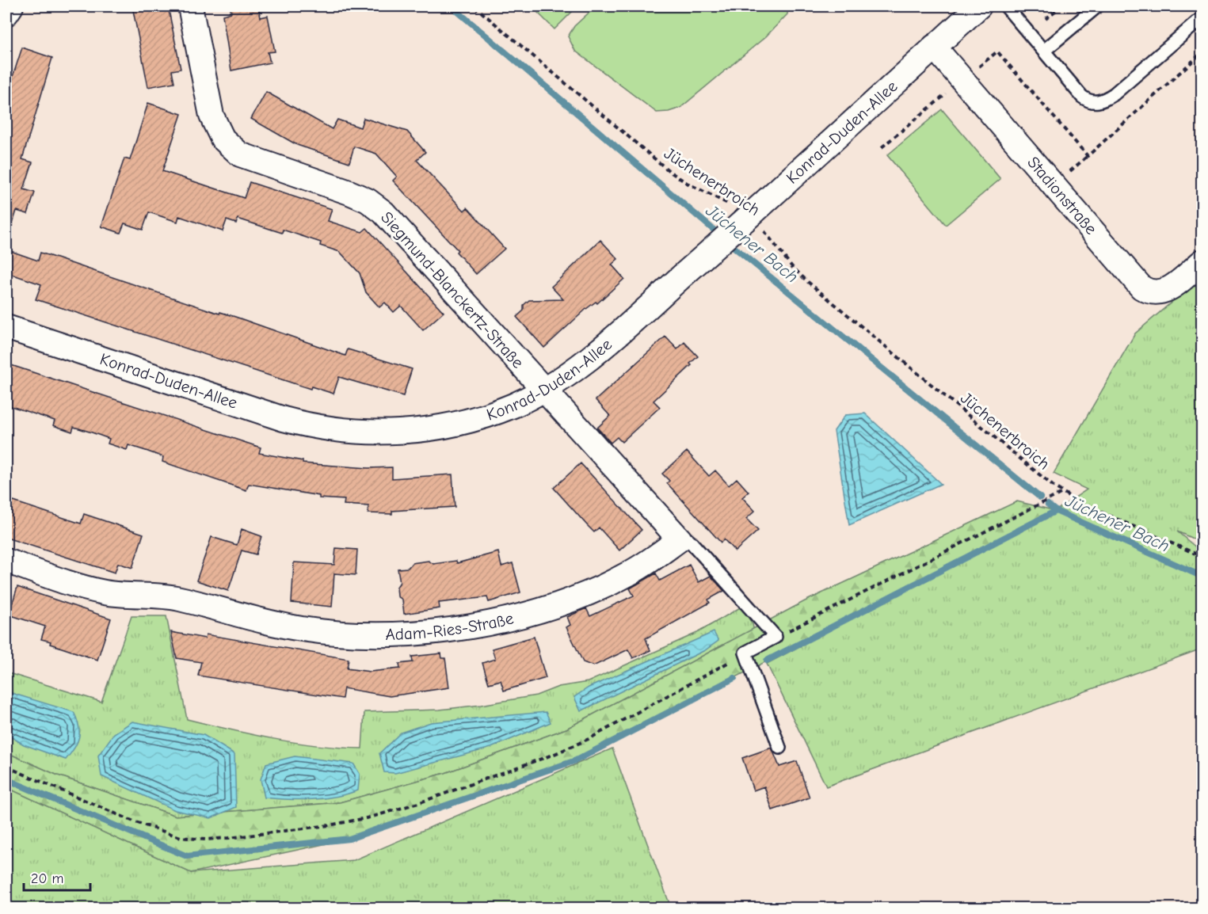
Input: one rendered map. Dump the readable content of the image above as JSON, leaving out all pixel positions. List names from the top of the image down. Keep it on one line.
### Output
{"streets":{"street":["Konrad-Duden-Allee","Stadionstraße","Siegmund-Blanckertz-Straße","Adam-Ries-Straße"],"path":["Jüchenerbroich"]},"crossings":[["Konrad-Duden-Allee","Jüchenerbroich"],["Konrad-Duden-Allee","Stadionstraße"],["Konrad-Duden-Allee","Siegmund-Blanckertz-Straße"]],"water":["Jüchener Bach"],"scale_bar":"20 m"}
